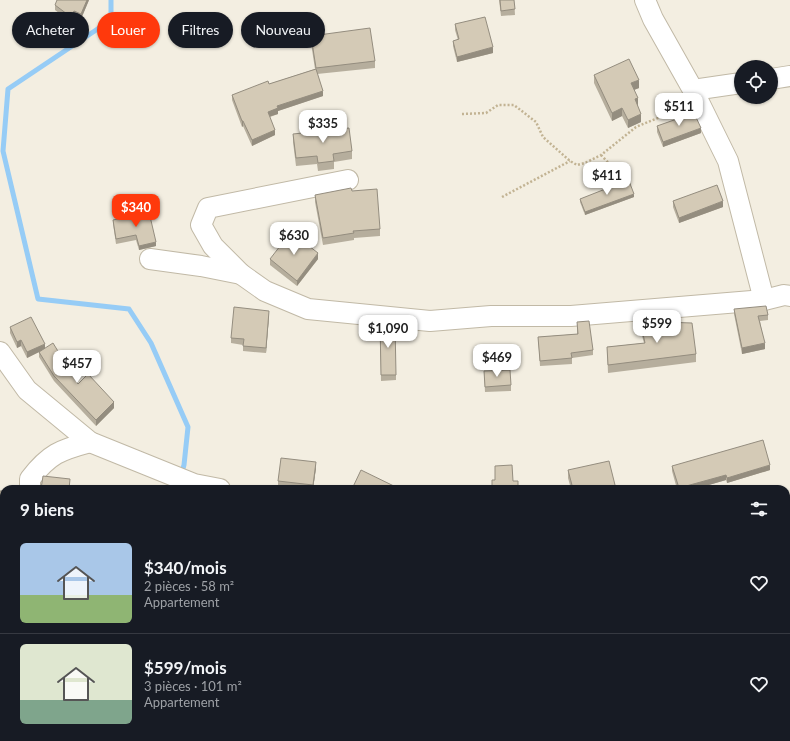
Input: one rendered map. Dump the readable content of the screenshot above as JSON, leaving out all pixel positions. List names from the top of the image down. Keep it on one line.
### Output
{"page":{"chip":["Acheter","Louer","Filtres","Nouveau"],"price":["$511","$335","$411","$340","$630","$599","$1,090","$469","$457"],"heading":"9 biens","list":[{"name":"$340/mois","note":"2 pièces · 58 m² · Appartement"},{"name":"$599/mois","note":"3 pièces · 101 m² · Appartement"}]}}
